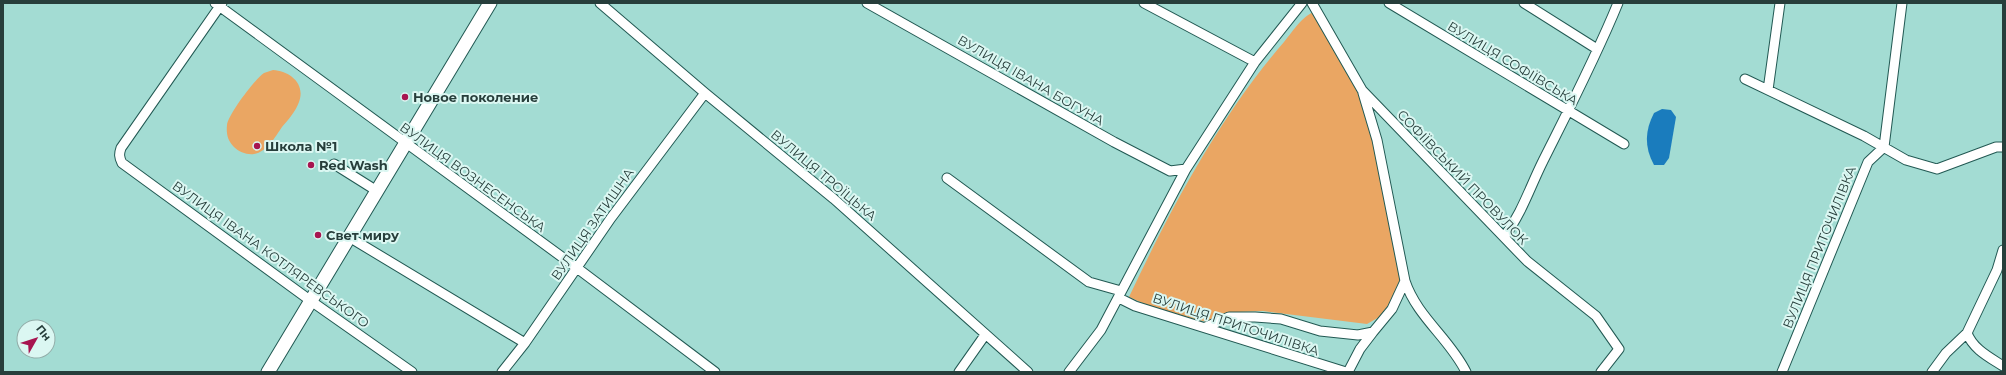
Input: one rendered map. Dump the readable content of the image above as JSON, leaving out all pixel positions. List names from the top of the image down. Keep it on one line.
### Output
{"streets":{"street":["ВУЛИЦЯ СОФІЇВСЬКА","ВУЛИЦЯ ІВАНА БОГУНА","ВУЛИЦЯ ТРОЇЦЬКА","ВУЛИЦЯ ВОЗНЕСЕНСЬКА","СОФІЇВСЬКИЙ ПРОВУЛОК","ВУЛИЦЯ ЗАТИШНА","ВУЛИЦЯ ПРИТОЧИЛІВКА","ВУЛИЦЯ ІВАНА КОТЛЯРЕВСЬКОГО"]},"crossings":[["ВУЛИЦЯ ТРОЇЦЬКА","ВУЛИЦЯ ЗАТИШНА"],["ВУЛИЦЯ ВОЗНЕСЕНСЬКА","ВУЛИЦЯ ЗАТИШНА"],["ВУЛИЦЯ ВОЗНЕСЕНСЬКА","ВУЛИЦЯ ІВАНА КОТЛЯРЕВСЬКОГО"]],"places":["Новое поколение","Школа №1","Red Wash","Свет миру"],"north":"top right"}
